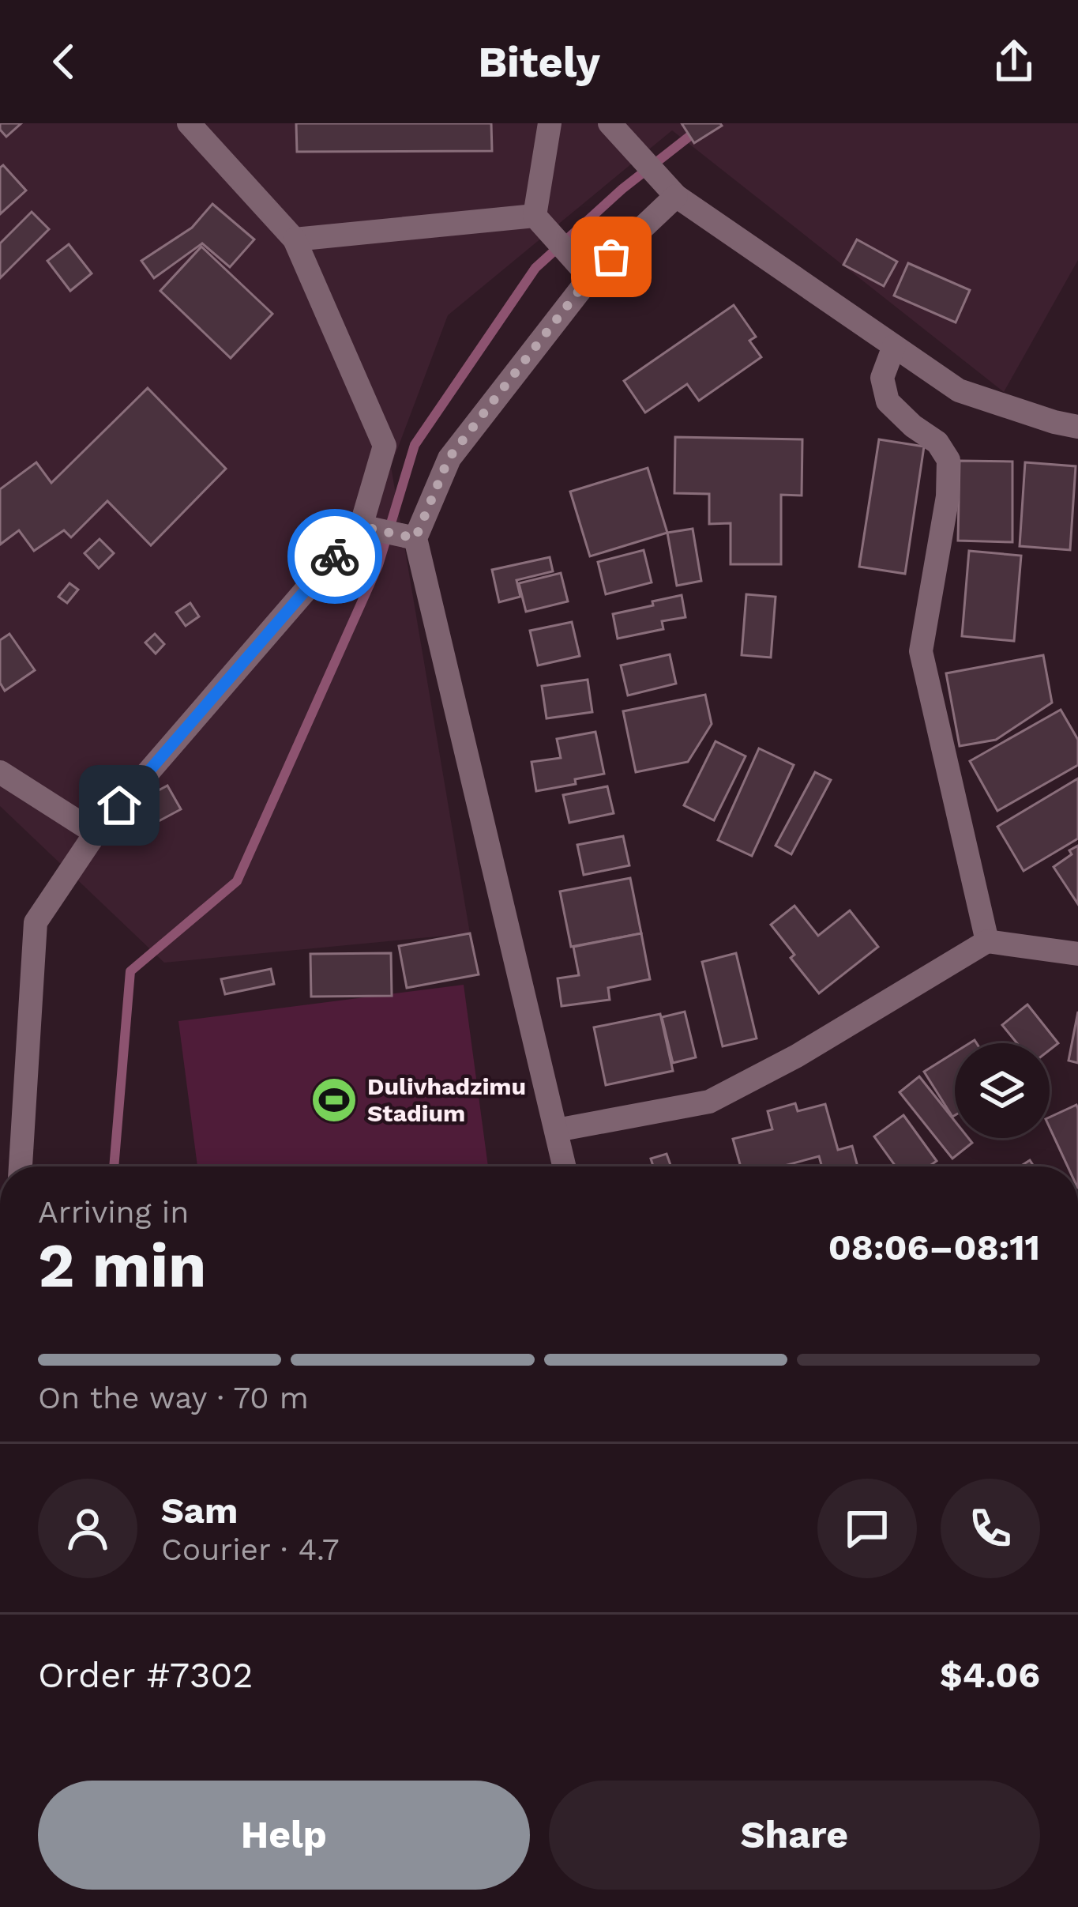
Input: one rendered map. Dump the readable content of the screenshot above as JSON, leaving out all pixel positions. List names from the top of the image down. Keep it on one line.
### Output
{"places":{"sports":["Dulivhadzimu Stadium"]},"page":{"header":"Bitely","heading":["2 min","Arriving in","08:06–08:11"],"panel":["Sam","Courier · 4.7","Order #7302","$4.06"],"bar":"On the way · 70 m","buttons":["Help","Share"]}}
